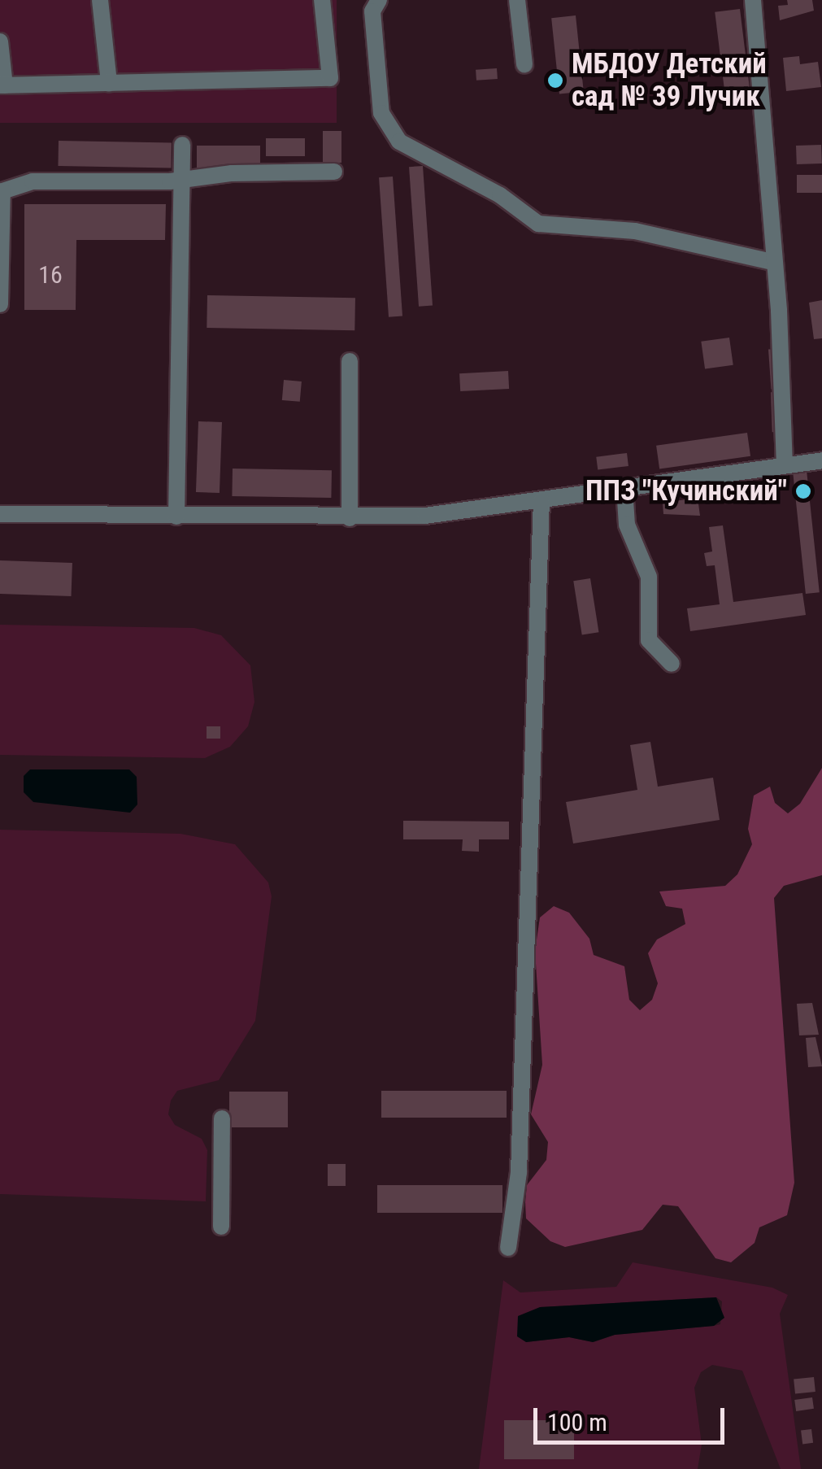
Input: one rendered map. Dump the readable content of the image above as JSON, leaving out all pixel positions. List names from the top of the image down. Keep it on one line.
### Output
{"places":["МБДОУ Детский сад № 39 Лучик","ППЗ \"Кучинский\""],"house_numbers":["16"],"scale_bar":"100 m"}
